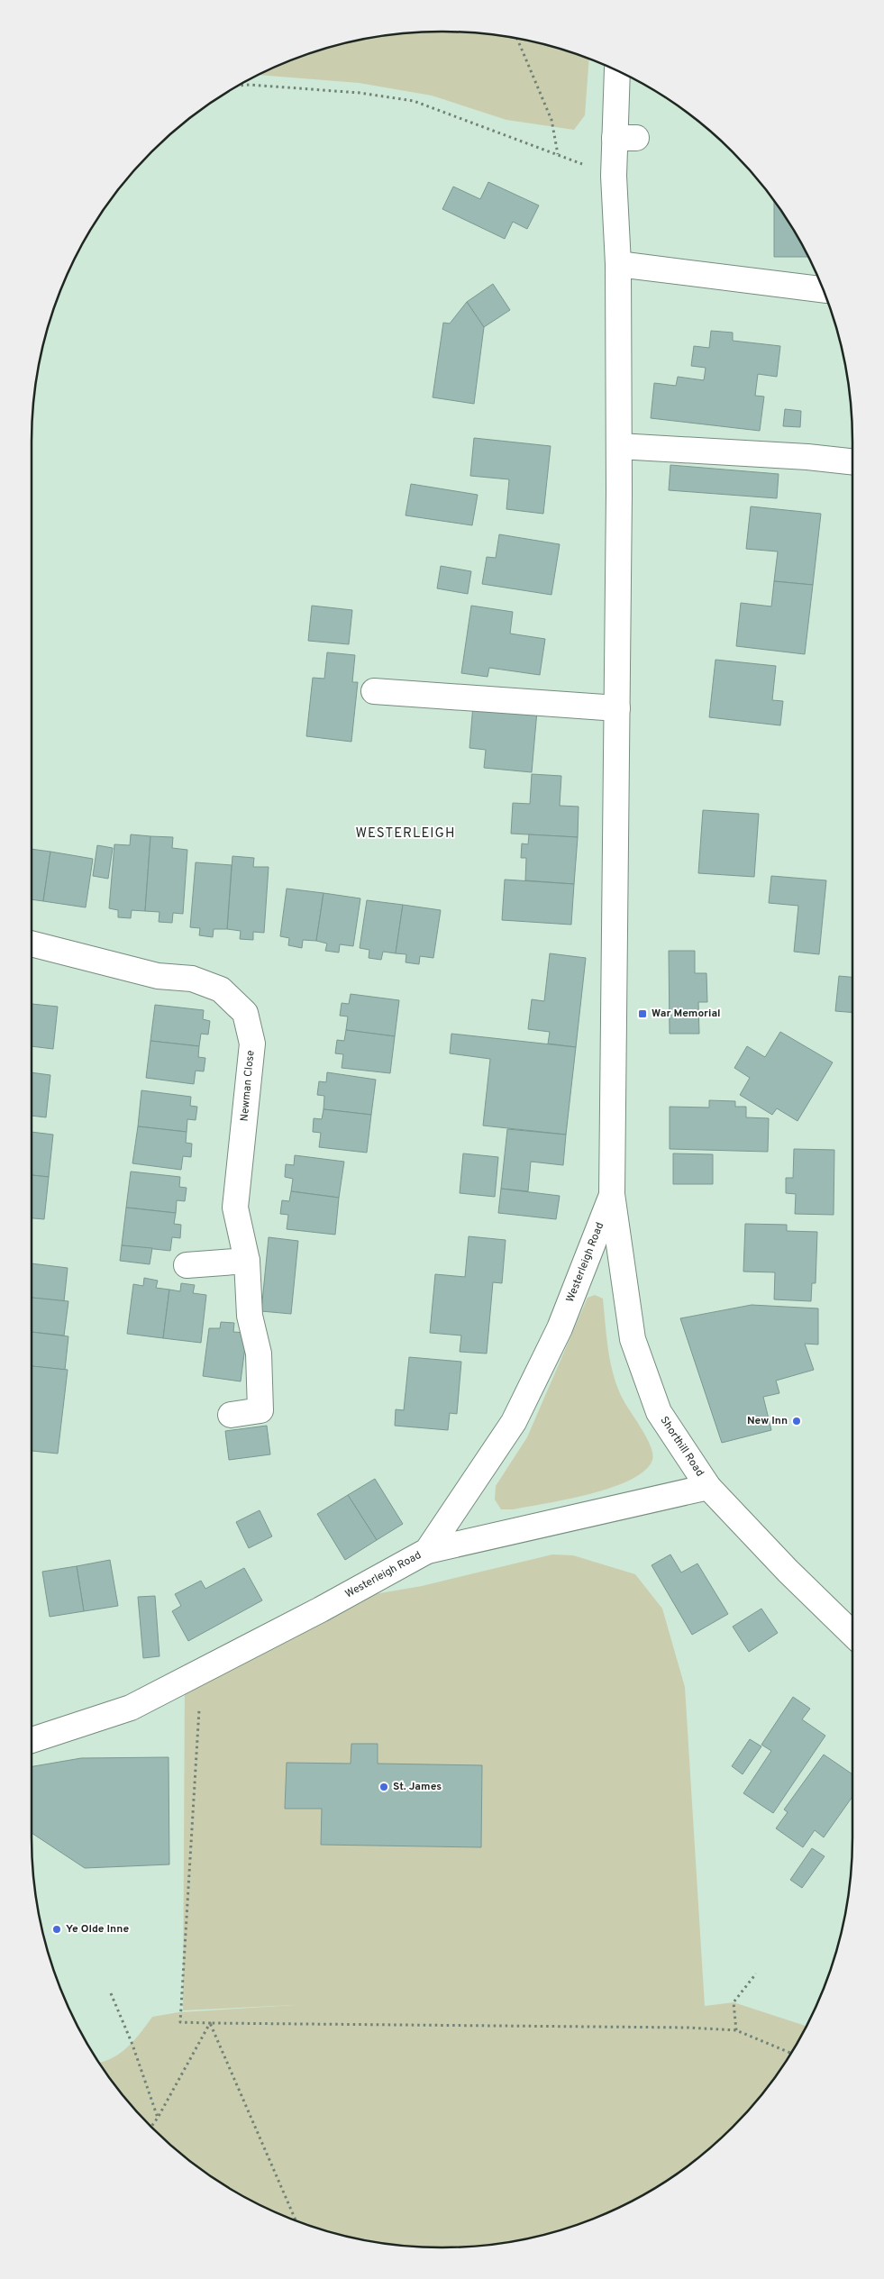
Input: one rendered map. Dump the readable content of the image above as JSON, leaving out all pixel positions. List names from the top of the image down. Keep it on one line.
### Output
{"streets":{"street":["Newman Close","Westerleigh Road","Shorthill Road"]},"crossings":[["Westerleigh Road","Shorthill Road"]],"districts":["WESTERLEIGH"],"places":{"transit":["War Memorial"],"other":["New Inn","St. James","Ye Olde Inne"]}}
